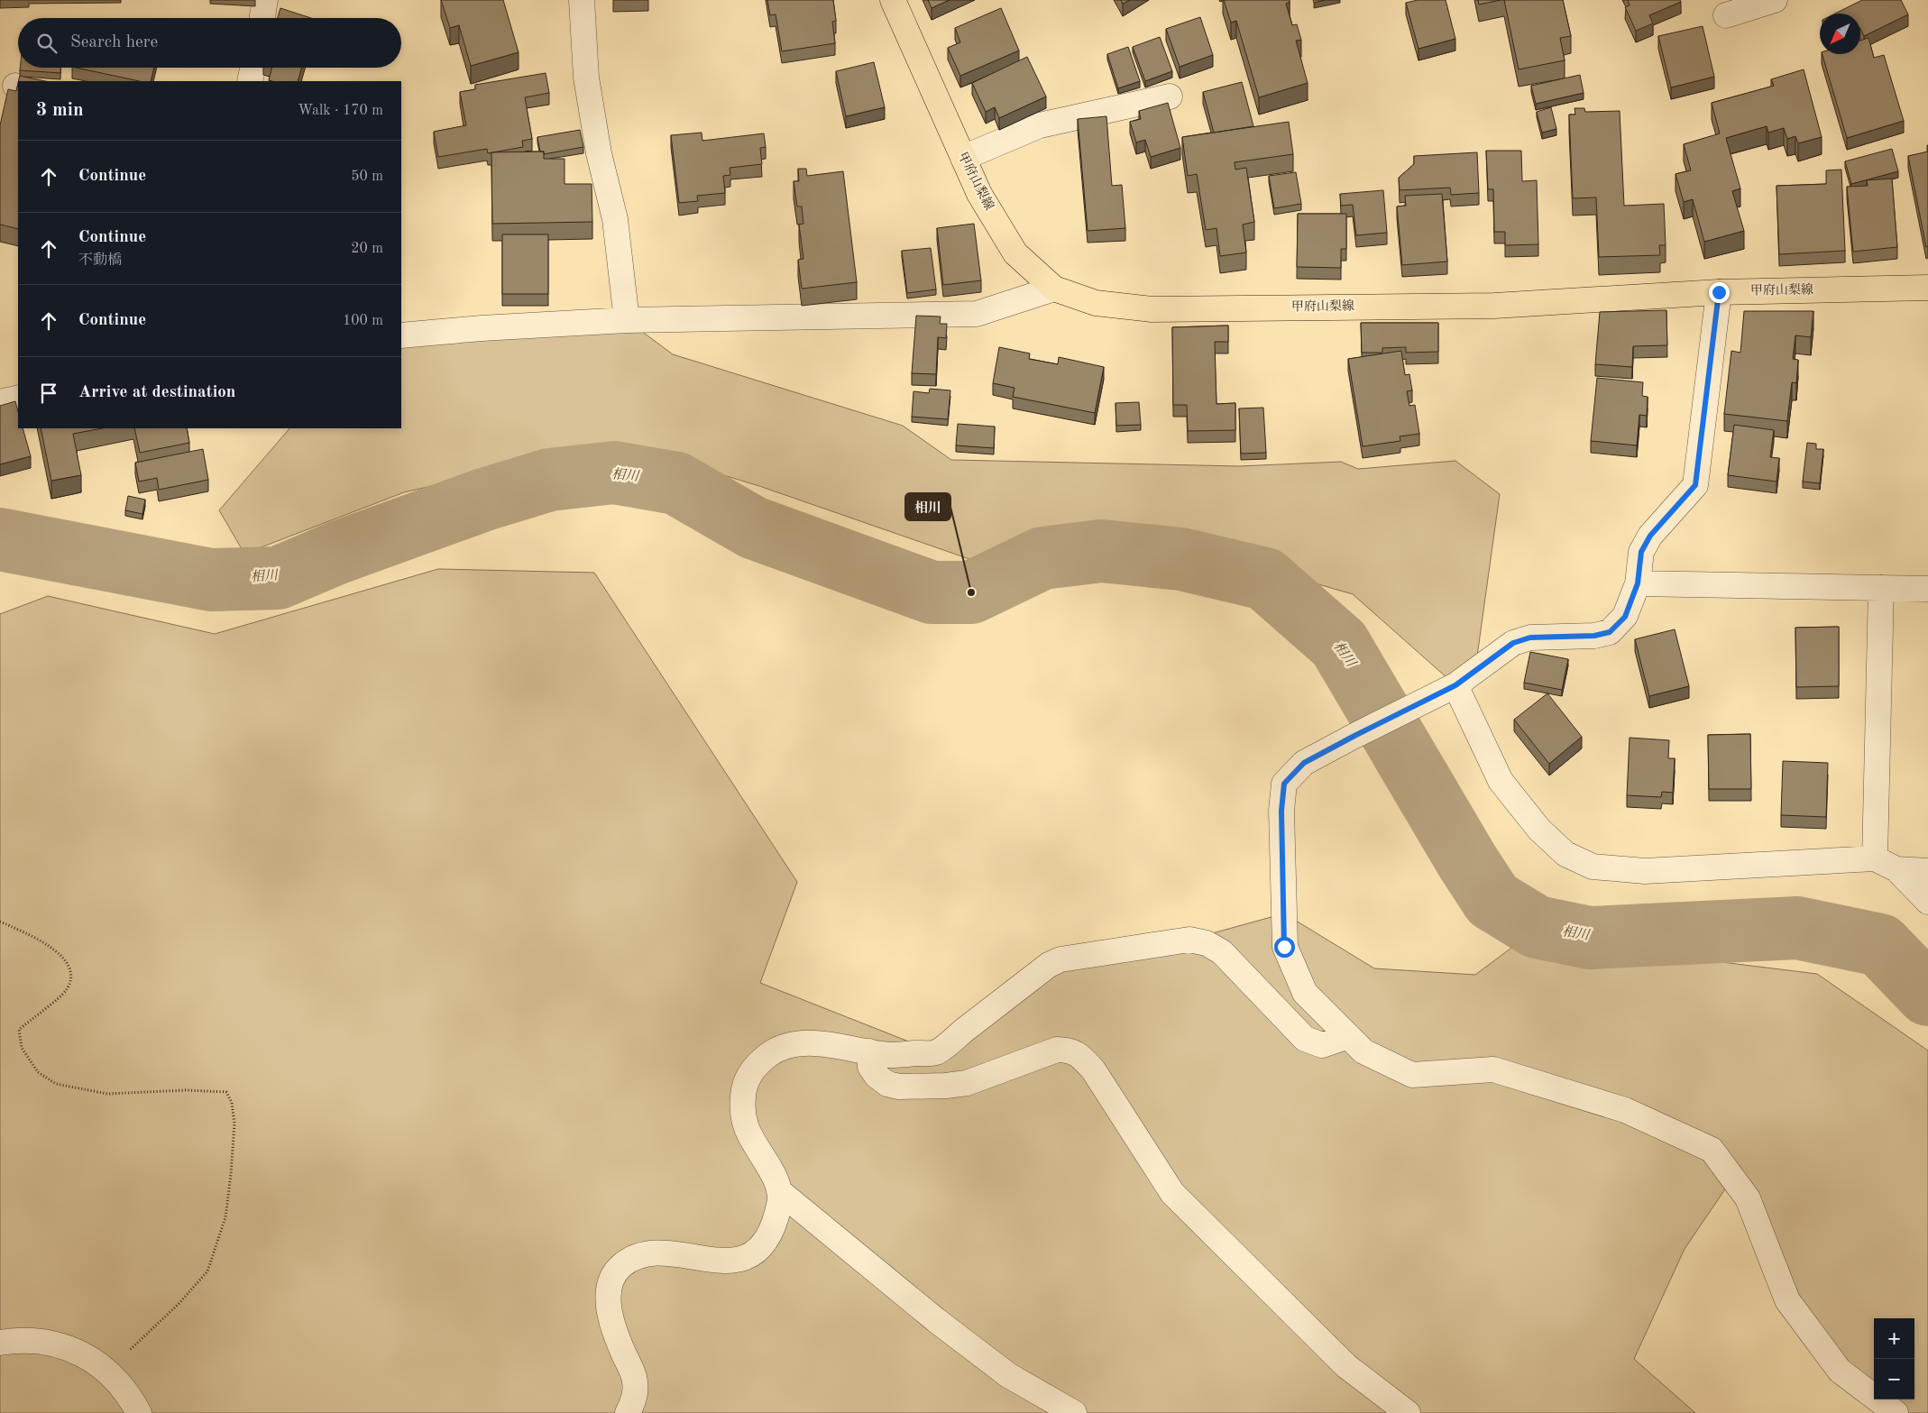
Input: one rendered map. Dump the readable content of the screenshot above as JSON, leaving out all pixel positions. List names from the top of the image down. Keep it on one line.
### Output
{"streets":{"main road":["甲府山梨線"]},"water":["相川"],"places":["相川"],"north":"bottom left","page":{"search":"Search here","heading":["3 min","Walk · 170 m"],"list":[["Continue","50 m"],["Continue","不動橋","20 m"],["Continue","100 m"],"Arrive at destination"],"map_buttons":["+","−"]}}
